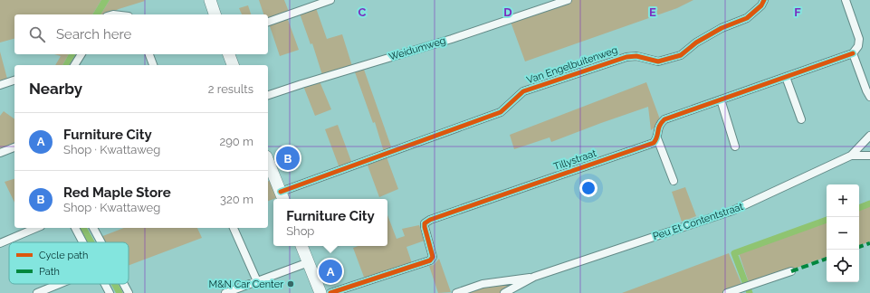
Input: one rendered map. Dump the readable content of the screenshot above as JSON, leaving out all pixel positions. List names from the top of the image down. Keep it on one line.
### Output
{"streets":{"street":["Weidumweg","Van Engelbuitenweg","Tillystraat","Peu Et Contentstraat"]},"places":["M&N Car Center"],"legend":["Cycle path","Path"],"page":{"search":"Search here","heading":["Nearby","2 results"],"list":[{"mark":"A","name":"Furniture City","note":"Shop · Kwattaweg","value":"290 m"},{"mark":"B","name":"Red Maple Store","note":"Shop · Kwattaweg","value":"320 m"}],"pins":["B","A"],"map_buttons":["+","−"],"popup":["Furniture City","Shop"]},"grid":{"columns":["C","D","E","F"]}}
